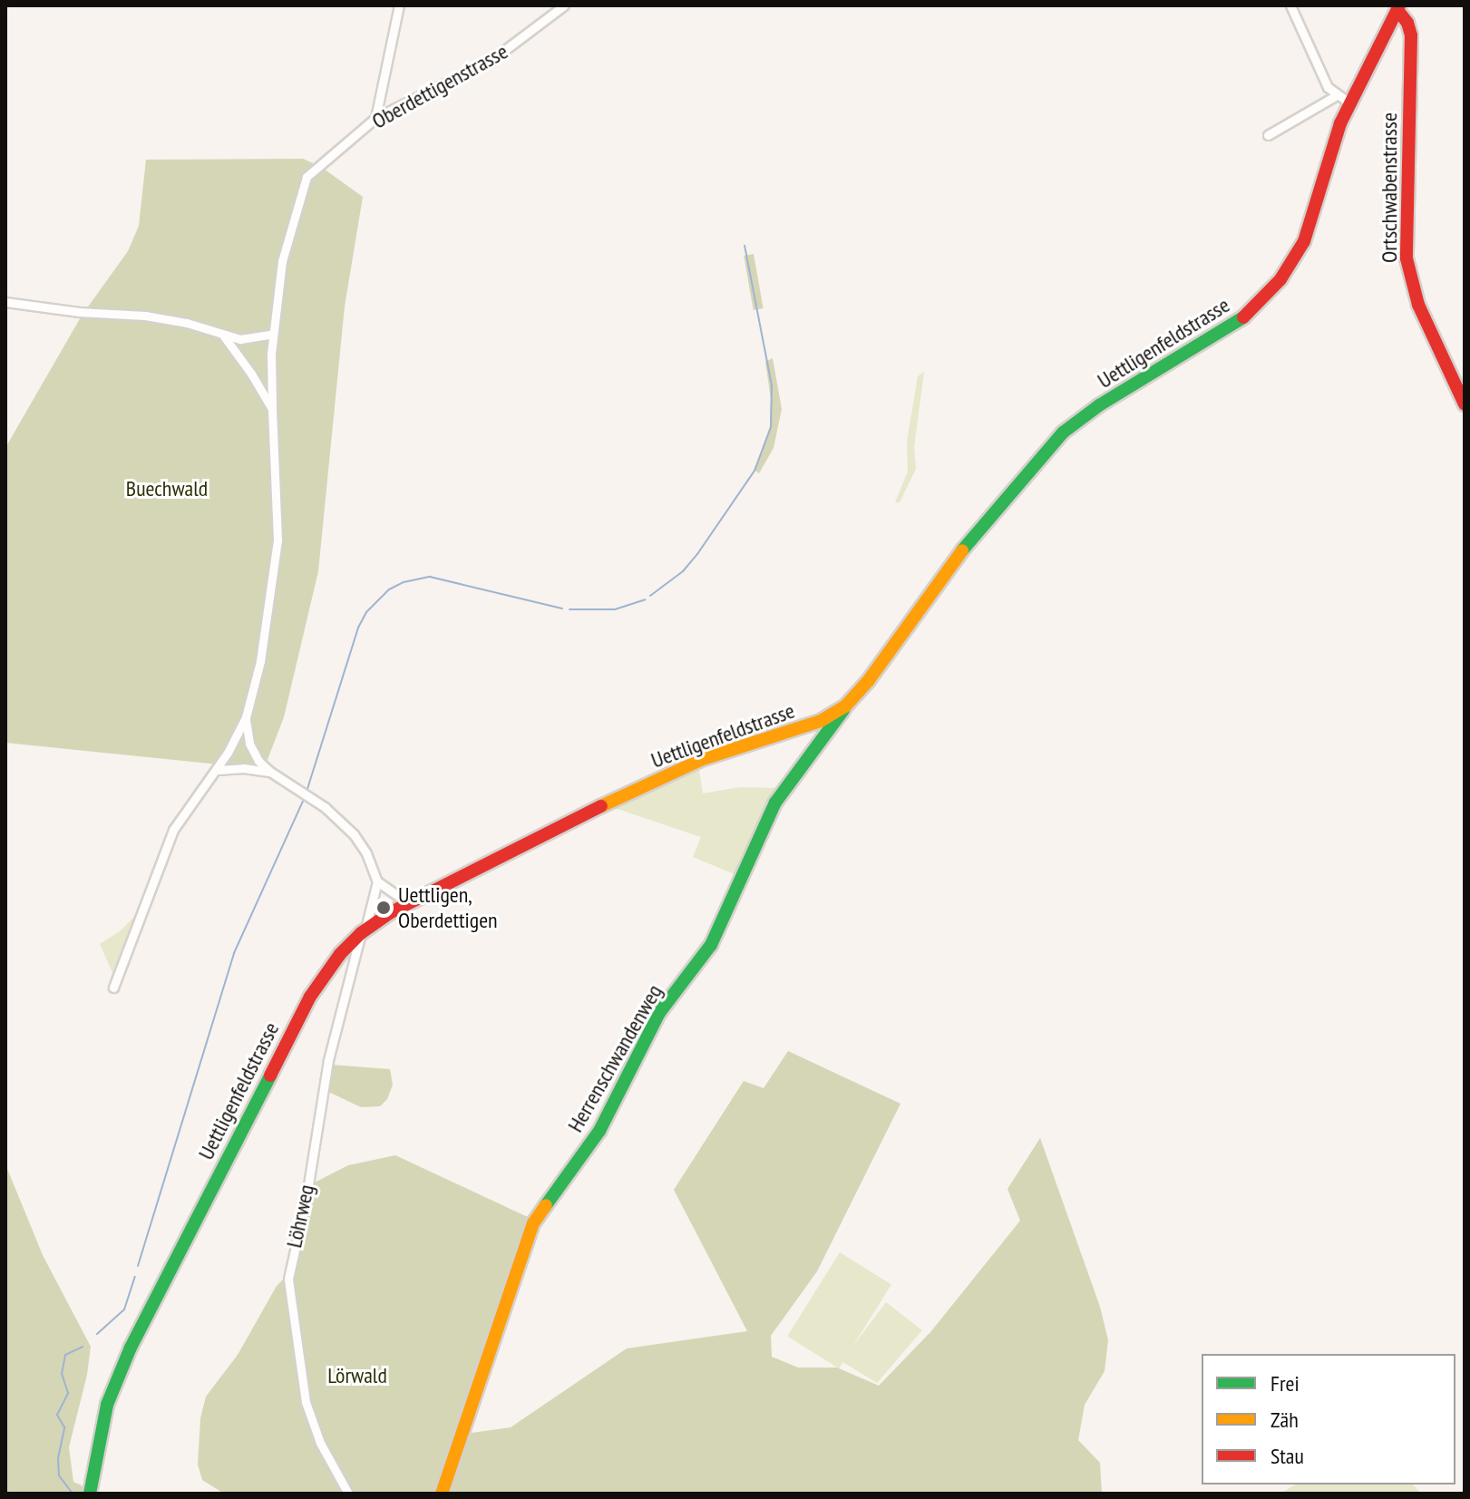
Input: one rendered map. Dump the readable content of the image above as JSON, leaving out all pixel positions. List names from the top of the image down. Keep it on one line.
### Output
{"streets":{"main road":["Ortschwabenstrasse","Uettligenfeldstrasse","Herrenschwandenweg"],"street":["Oberdettigenstrasse","Löhrweg"]},"crossings":[["Ortschwabenstrasse","Uettligenfeldstrasse"],["Uettligenfeldstrasse","Herrenschwandenweg"],["Uettligenfeldstrasse","Löhrweg"]],"parks":["Buechwald","Lörwald"],"places":["Uettligen, Oberdettigen"],"legend":["Frei","Zäh","Stau"]}
